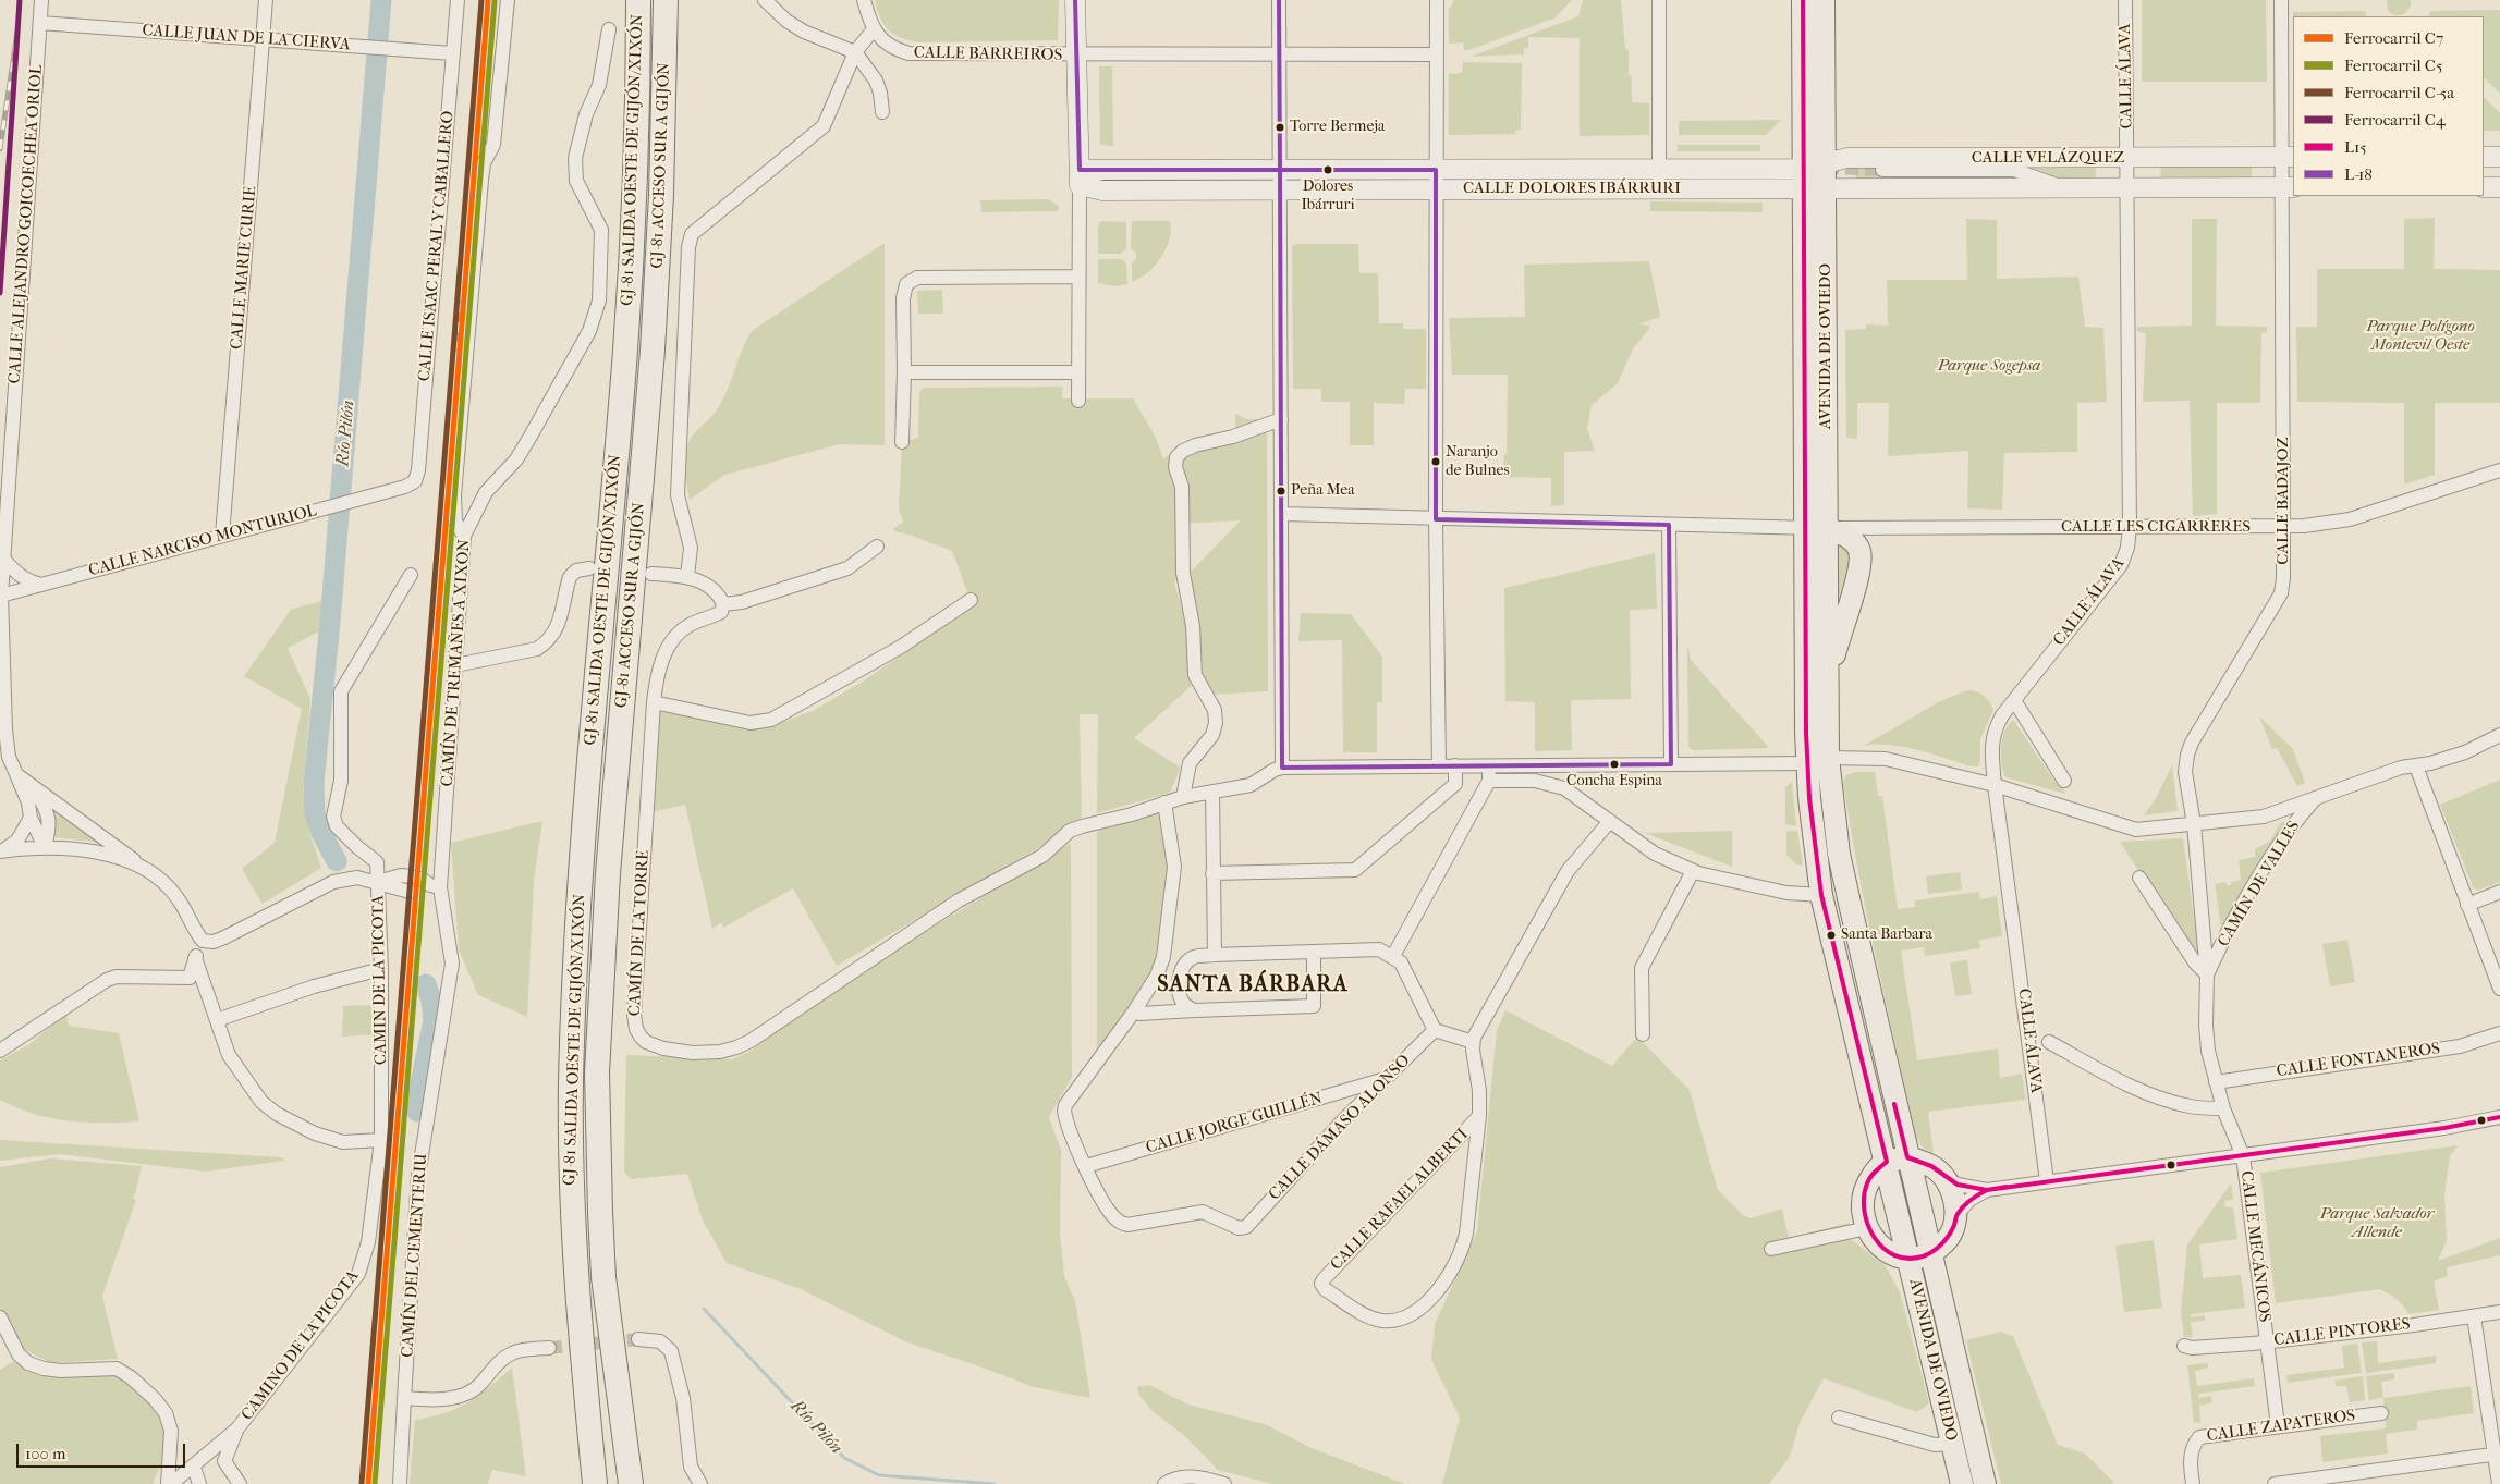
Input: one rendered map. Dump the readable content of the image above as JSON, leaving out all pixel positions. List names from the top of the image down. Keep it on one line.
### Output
{"streets":{"highway":["GJ-81 SALIDA OESTE DE GIJÓN/XIXÓN","GJ-81 ACCESO SUR A GIJÓN"],"main road":["AVENIDA DE OVIEDO"],"street":["CALLE JUAN DE LA CIERVA","CALLE BARREIROS","CALLE ÁLAVA","CALLE VELÁZQUEZ","CALLE DOLORES IBÁRRURI","CALLE ALEJANDRO GOICOECHEA ORIOL","CALLE ISAAC PERAL Y CABALLERO","CALLE MARIE CURIE","CALLE BADAJOZ","CALLE LES CIGARRERES","CALLE NARCISO MONTURIOL","CAMÍN DE TREMAÑES A XIXON","CAMÍN DE VALLES","CAMÍN DE LA TORRE","CAMIN DE LA PICOTA","CALLE FONTANEROS","CALLE JORGE GUILLÉN","CALLE DÁMASO ALONSO","CALLE RAFAEL ALBERTI","CALLE MECÁNICOS","CAMÍN DEL CEMENTERIU","CALLE PINTORES","CAMINO DE LA PICOTA","CALLE ZAPATEROS"]},"crossings":[["CALLE JUAN DE LA CIERVA","CALLE ALEJANDRO GOICOECHEA ORIOL"],["CALLE JUAN DE LA CIERVA","CALLE ISAAC PERAL Y CABALLERO"],["CALLE JUAN DE LA CIERVA","CALLE MARIE CURIE"],["CALLE ÁLAVA","CALLE VELÁZQUEZ"],["CALLE ÁLAVA","CALLE LES CIGARRERES"],["CALLE VELÁZQUEZ","CALLE DOLORES IBÁRRURI"],["CALLE VELÁZQUEZ","AVENIDA DE OVIEDO"],["CALLE VELÁZQUEZ","CALLE BADAJOZ"],["CALLE DOLORES IBÁRRURI","AVENIDA DE OVIEDO"],["CALLE ALEJANDRO GOICOECHEA ORIOL","CALLE NARCISO MONTURIOL"],["CALLE ISAAC PERAL Y CABALLERO","CALLE NARCISO MONTURIOL"],["CALLE MARIE CURIE","CALLE NARCISO MONTURIOL"],["AVENIDA DE OVIEDO","CALLE LES CIGARRERES"],["CALLE BADAJOZ","CALLE LES CIGARRERES"],["CALLE BADAJOZ","CAMÍN DE VALLES"],["CALLE BADAJOZ","CALLE MECÁNICOS"],["CAMÍN DE TREMAÑES A XIXON","CAMÍN DEL CEMENTERIU"],["CAMÍN DE VALLES","CALLE MECÁNICOS"],["CAMIN DE LA PICOTA","CAMINO DE LA PICOTA"],["CALLE FONTANEROS","CALLE MECÁNICOS"],["CALLE JORGE GUILLÉN","CALLE DÁMASO ALONSO"],["CALLE MECÁNICOS","CALLE PINTORES"],["CALLE MECÁNICOS","CALLE ZAPATEROS"]],"districts":["SANTA BÁRBARA"],"water":["Río Pilón"],"parks":["Parque Polígono Montevil Oeste","Parque Sogepsa","Parque Salvador Allende"],"places":["Torre Bermeja","Dolores Ibárruri","Naranjo de Bulnes","Peña Mea","Concha Espina","Santa Barbara"],"lines":["rail line C7","rail line C-5a","rail line C4","transit line L15","transit line L-18","rail line C5"],"legend":["Ferrocarril C7","Ferrocarril C5","Ferrocarril C-5a","Ferrocarril C4","L15","L-18"],"scale_bar":"100 m"}
